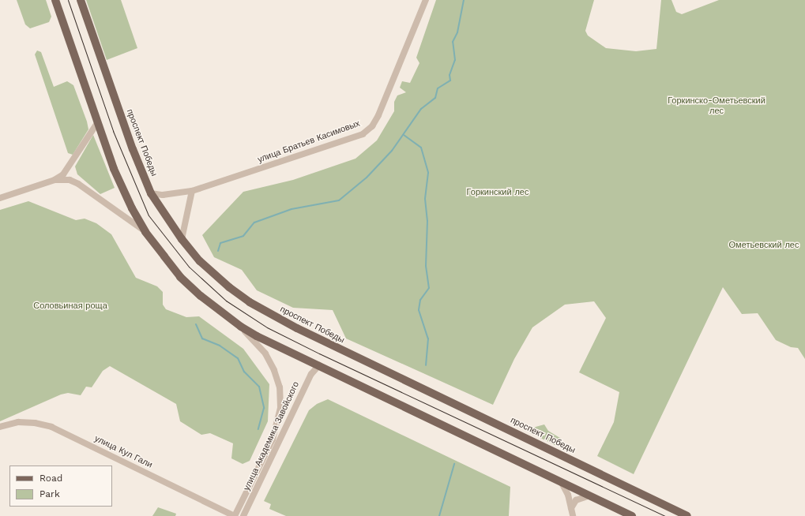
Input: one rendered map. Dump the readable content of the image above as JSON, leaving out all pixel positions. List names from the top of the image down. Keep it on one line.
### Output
{"streets":{"main road":["проспект Победы"],"street":["улица Братьев Касимовых","улица Академика Завойского","улица Кул Гали"]},"crossings":[["улица Братьев Касимовых","проспект Победы"],["улица Академика Завойского","улица Кул Гали"]],"parks":["Горкинско-Ометьевский лес","Горкинский лес","Ометьевский лес","Соловьиная роща"],"legend":["Road","Park"]}
